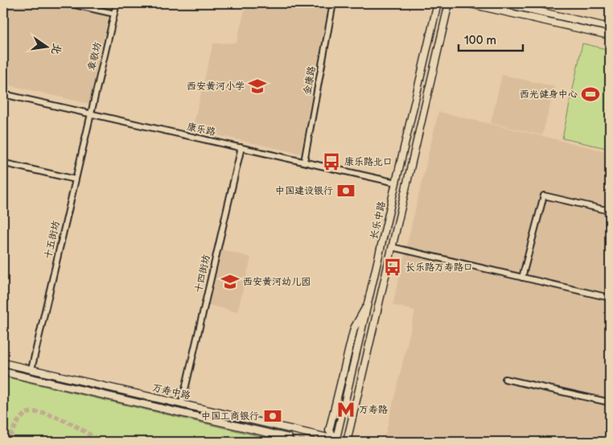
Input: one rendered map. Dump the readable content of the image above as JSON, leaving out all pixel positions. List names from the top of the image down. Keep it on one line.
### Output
{"streets":{"main road":["长乐中路","万寿中路"],"street":["章敬坊","金康路","康乐路","十五街坊","十四街坊"]},"crossings":[["章敬坊","康乐路"],["章敬坊","十五街坊"],["金康路","康乐路"],["康乐路","长乐中路"],["康乐路","十五街坊"],["康乐路","十四街坊"],["长乐中路","万寿中路"],["十五街坊","万寿中路"],["十四街坊","万寿中路"]],"places":{"school or university":["西安黄河小学","西安黄河幼儿园"],"sports":["西光健身中心"],"bus stop":["康乐路北口","长乐路万寿路口"],"bank":["中国建设银行","中国工商银行"],"metro station":["万寿路"]},"scale_bar":"100 m","north":"right"}
